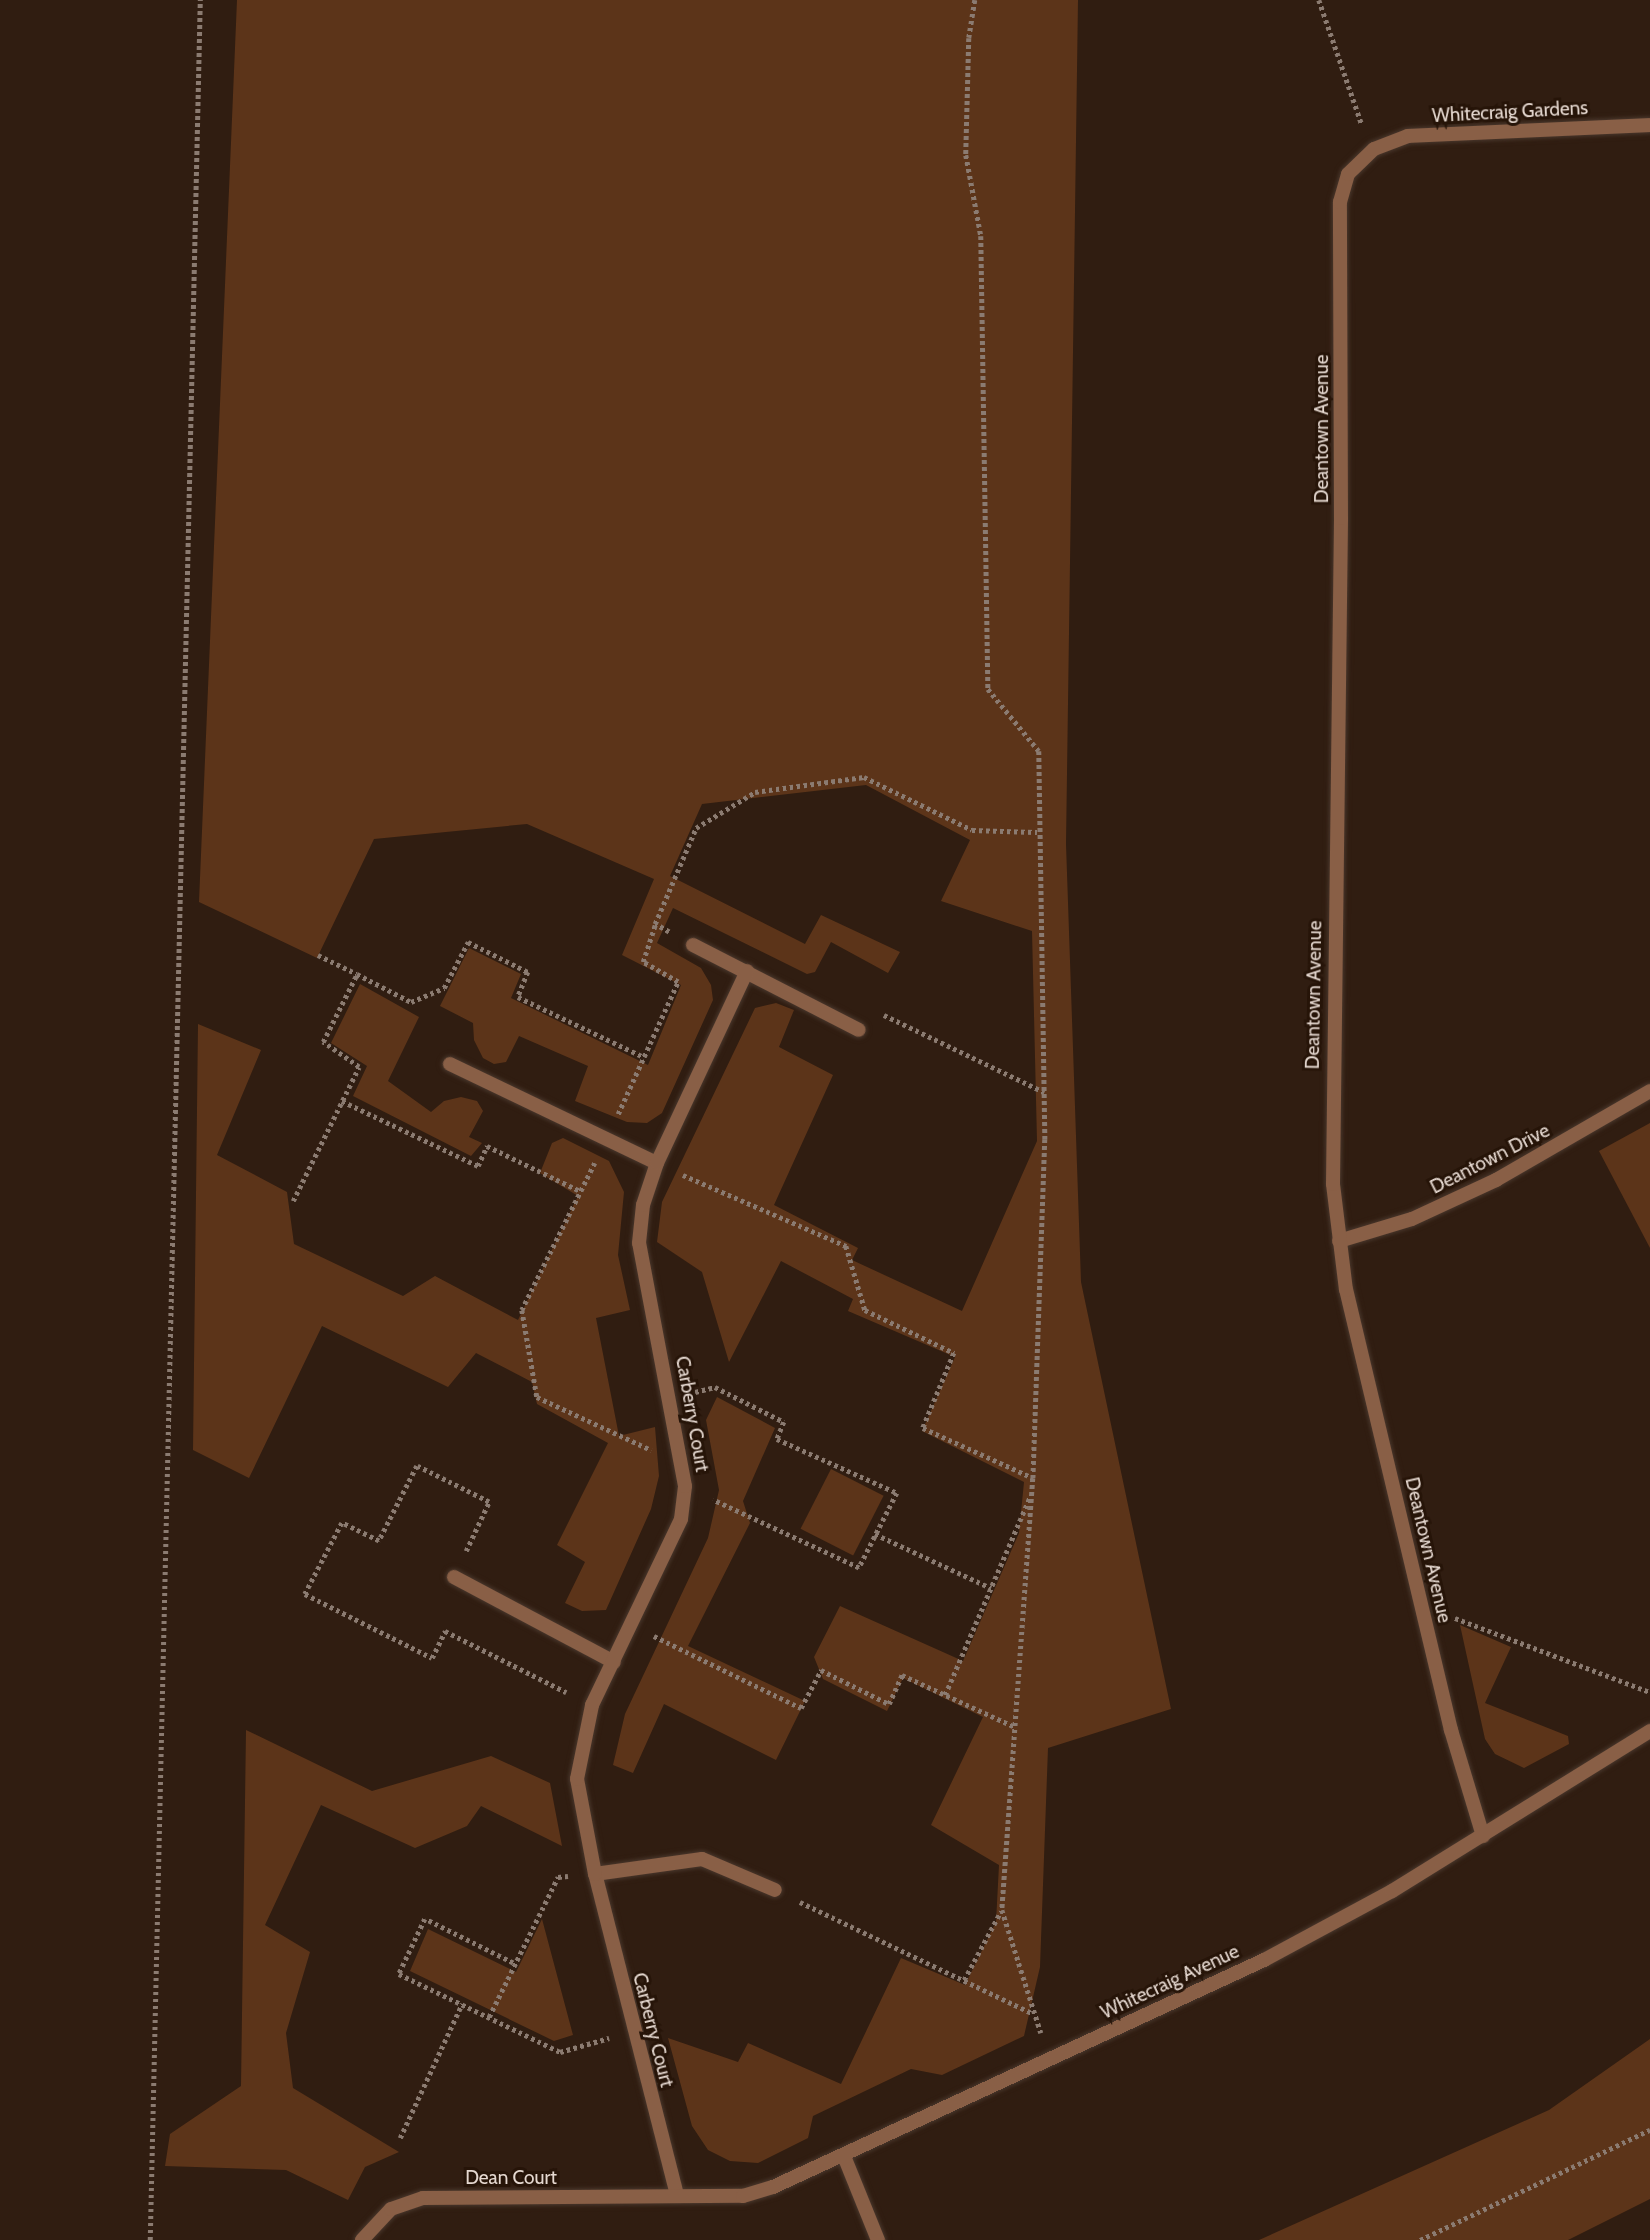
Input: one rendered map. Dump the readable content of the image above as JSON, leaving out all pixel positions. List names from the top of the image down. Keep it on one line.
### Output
{"streets":{"street":["Whitecraig Gardens","Deantown Avenue","Deantown Drive","Carberry Court","Whitecraig Avenue","Dean Court"]},"crossings":[["Whitecraig Gardens","Deantown Avenue"],["Deantown Avenue","Deantown Drive"],["Deantown Avenue","Whitecraig Avenue"],["Carberry Court","Whitecraig Avenue"],["Carberry Court","Dean Court"],["Whitecraig Avenue","Dean Court"]]}
